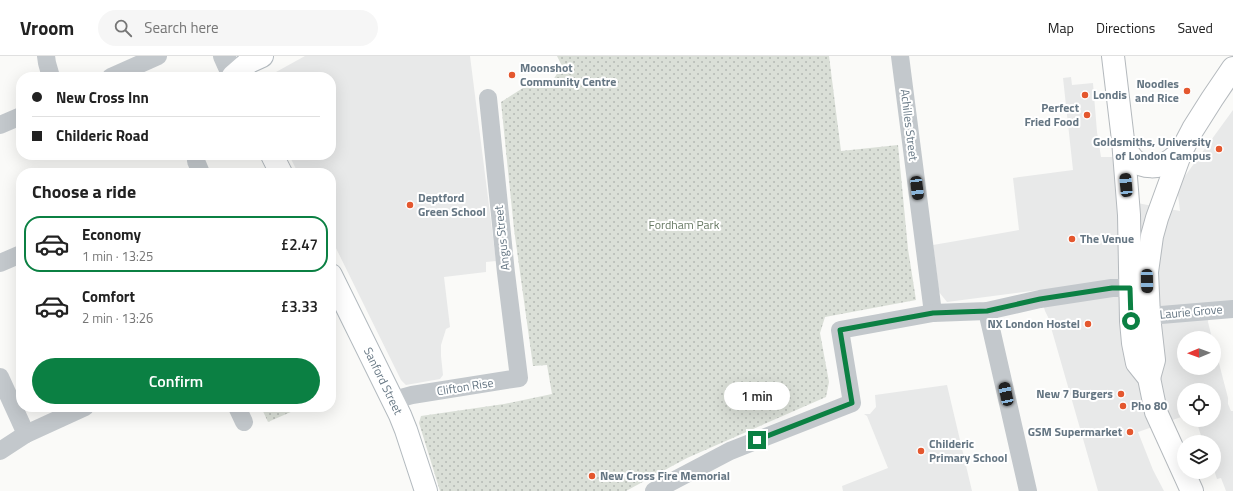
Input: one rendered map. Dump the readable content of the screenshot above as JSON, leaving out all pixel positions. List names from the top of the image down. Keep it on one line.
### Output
{"streets":{"main road":["Sanford Street"],"street":["Achilles Street","Angus Street","Laurie Grove","Clifton Rise"]},"crossings":[["Angus Street","Clifton Rise"],["Sanford Street","Clifton Rise"]],"parks":["Fordham Park"],"places":["Moonshot Community Centre","Noodles and Rice","Londis","Perfect Fried Food","Goldsmiths, University of London Campus","Deptford Green School","The Venue","NX London Hostel","New 7 Burgers","Pho 80","GSM Supermarket","Childeric Primary School","New Cross Fire Memorial"],"north":"left","page":{"header":"Vroom","search":"Search here","nav":["Map","Directions","Saved"],"banner":["New Cross Inn","Childeric Road"],"heading":"Choose a ride","list":[{"name":"Economy","note":"1 min · 13:25","value":"£2.47"},{"name":"Comfort","note":"2 min · 13:26","value":"£3.33"}],"buttons":"Confirm","bubble":"1 min"}}
